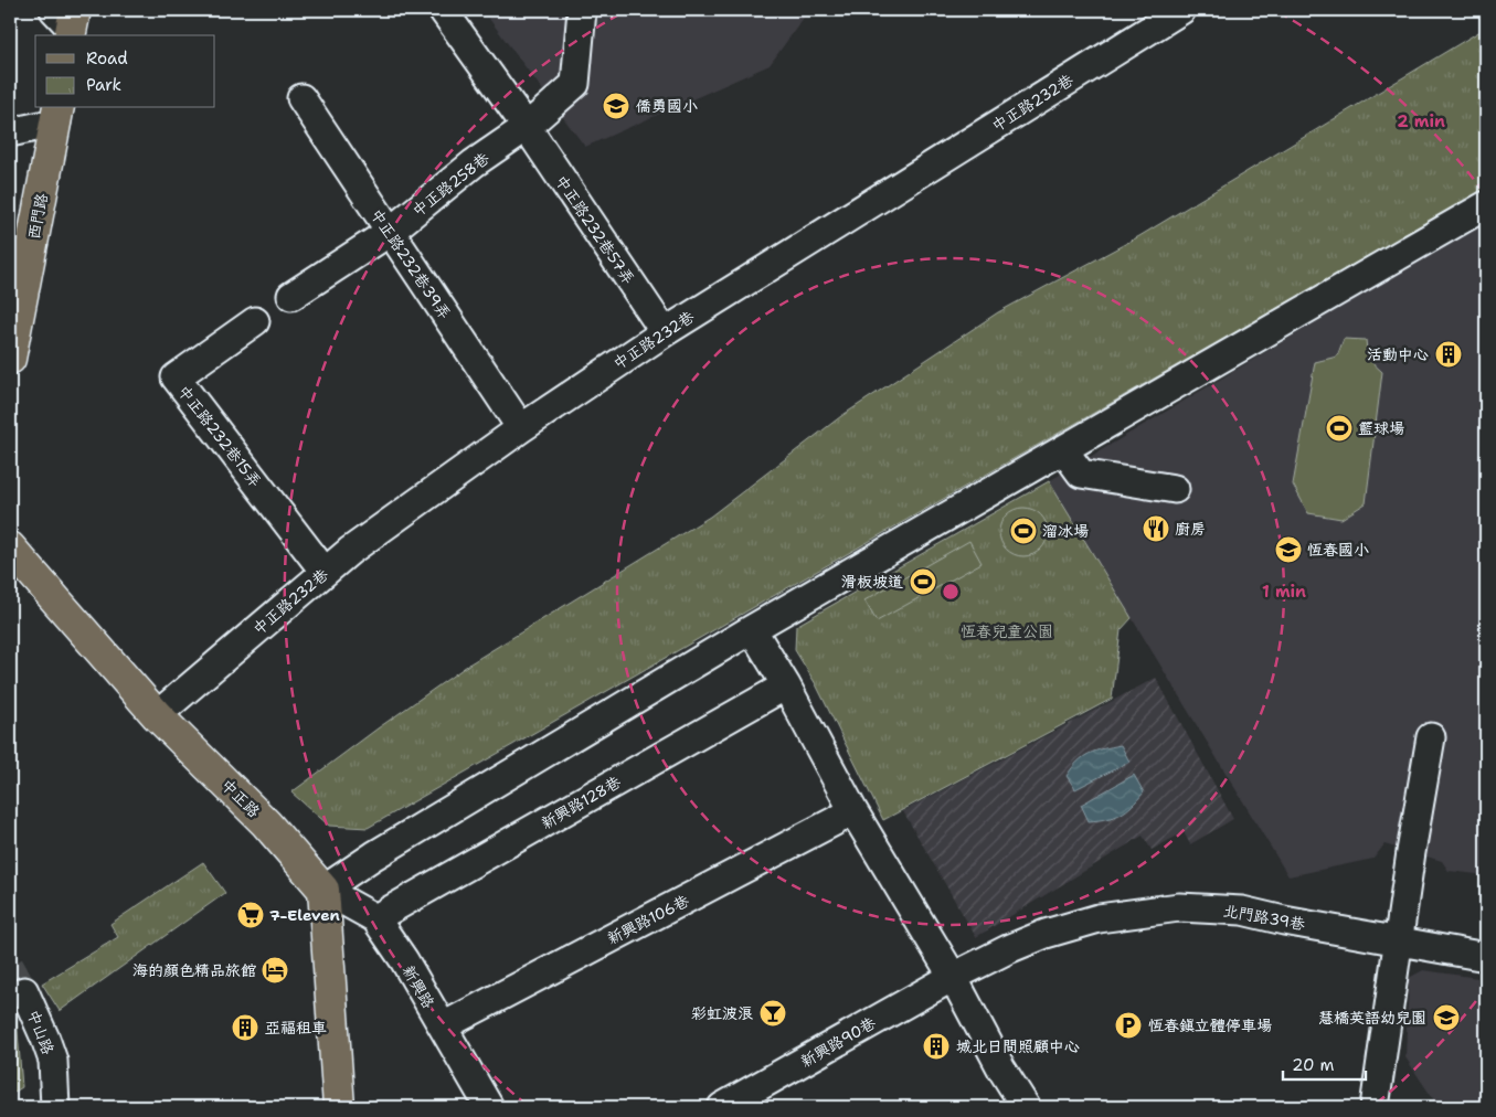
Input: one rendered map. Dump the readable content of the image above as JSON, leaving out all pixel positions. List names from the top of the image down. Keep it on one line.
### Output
{"streets":{"main road":["西門路","中正路"],"street":["中正路232巷","中正路258巷","中正路232巷57弄","中正路232巷39弄","中正路232巷15弄","新興路128巷","北門路39巷","新興路106巷","新興路","中山路","新興路90巷"]},"crossings":[["中正路232巷","中正路232巷57弄"],["中正路232巷","中正路232巷39弄"],["中正路232巷","中正路232巷15弄"],["中正路232巷","中正路"],["中正路258巷","中正路232巷57弄"],["中正路258巷","中正路232巷39弄"],["中正路","新興路"],["新興路128巷","新興路"],["北門路39巷","新興路90巷"],["新興路106巷","新興路"]],"parks":["恆春兒童公園"],"places":{"school or university":["僑勇國小","恆春國小","慧橋英語幼兒園"],"building":["活動中心","亞福租車","城北日間照顧中心"],"sports":["籃球場","溜冰場","滑板坡道"],"restaurant":["廚房"],"supermarket":["7-Eleven"],"hotel":["海的顏色精品旅館"],"bar":["彩虹波浪"],"parking":["恆春鎮立體停車場"]},"legend":["Road","Park"],"scale_bar":"20 m","rings":["2 min","1 min"]}
